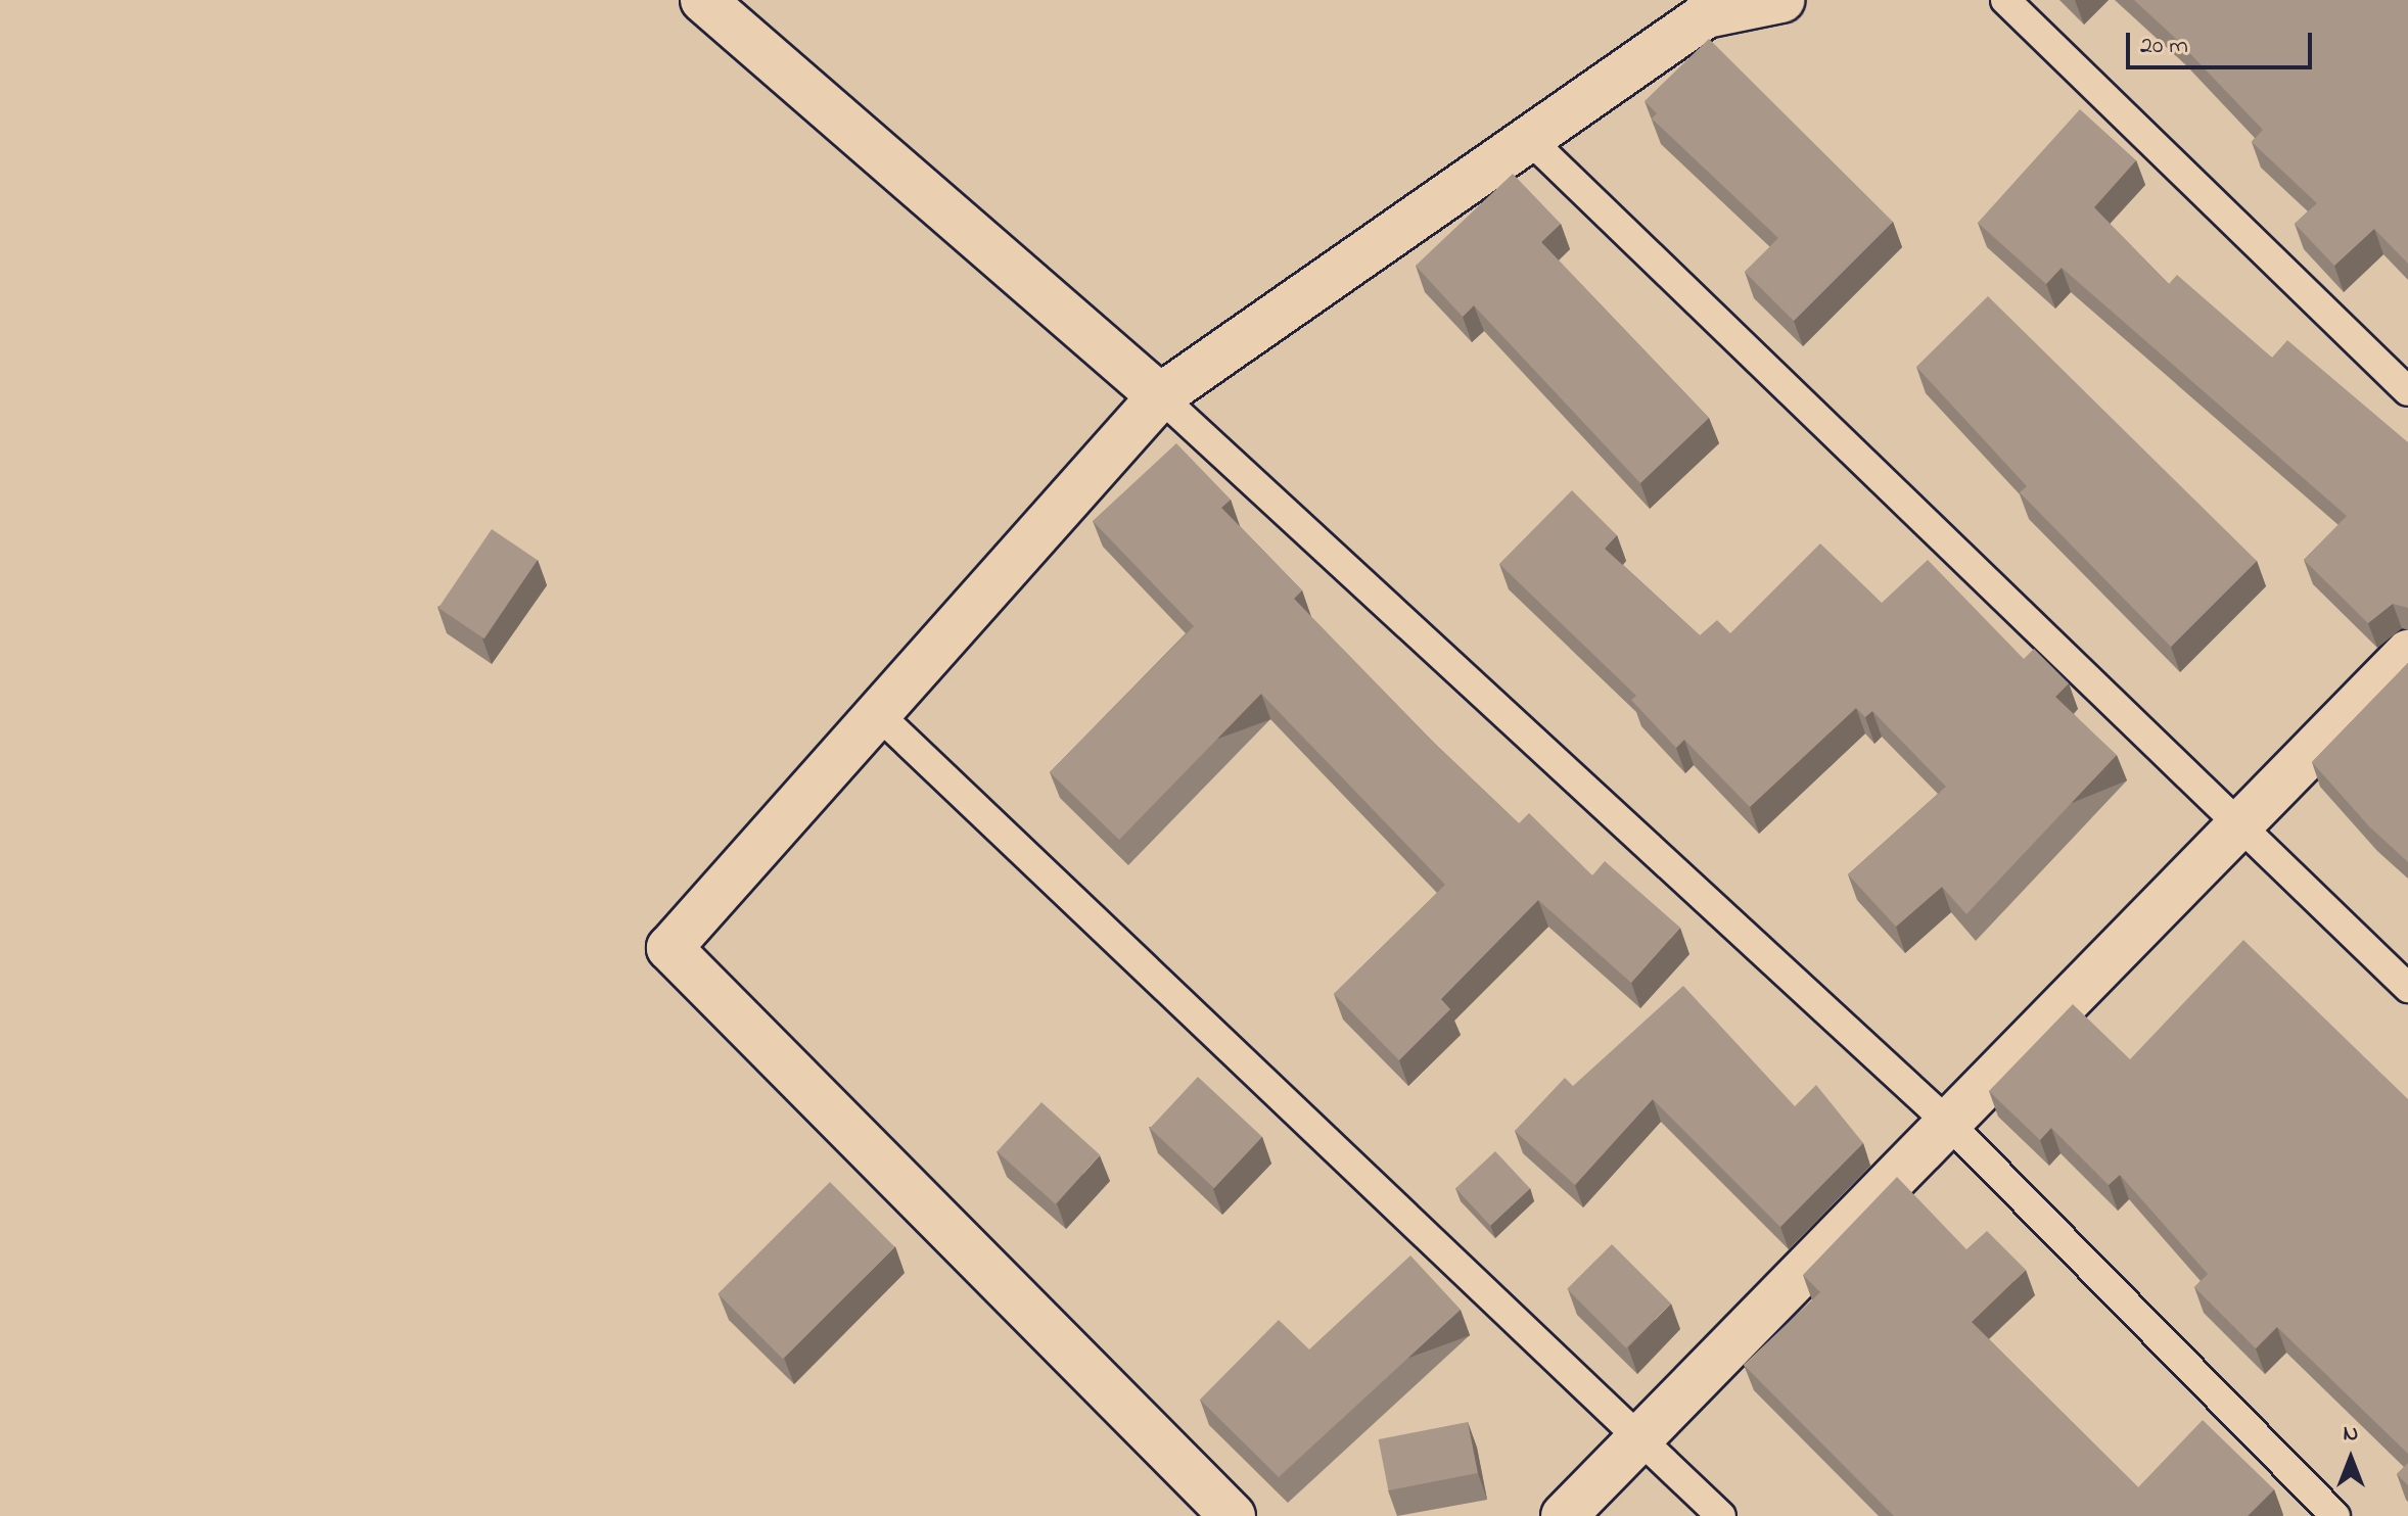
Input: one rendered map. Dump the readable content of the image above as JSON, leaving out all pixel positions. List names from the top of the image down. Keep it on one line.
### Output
{"scale_bar":"20 m","north":"top"}
